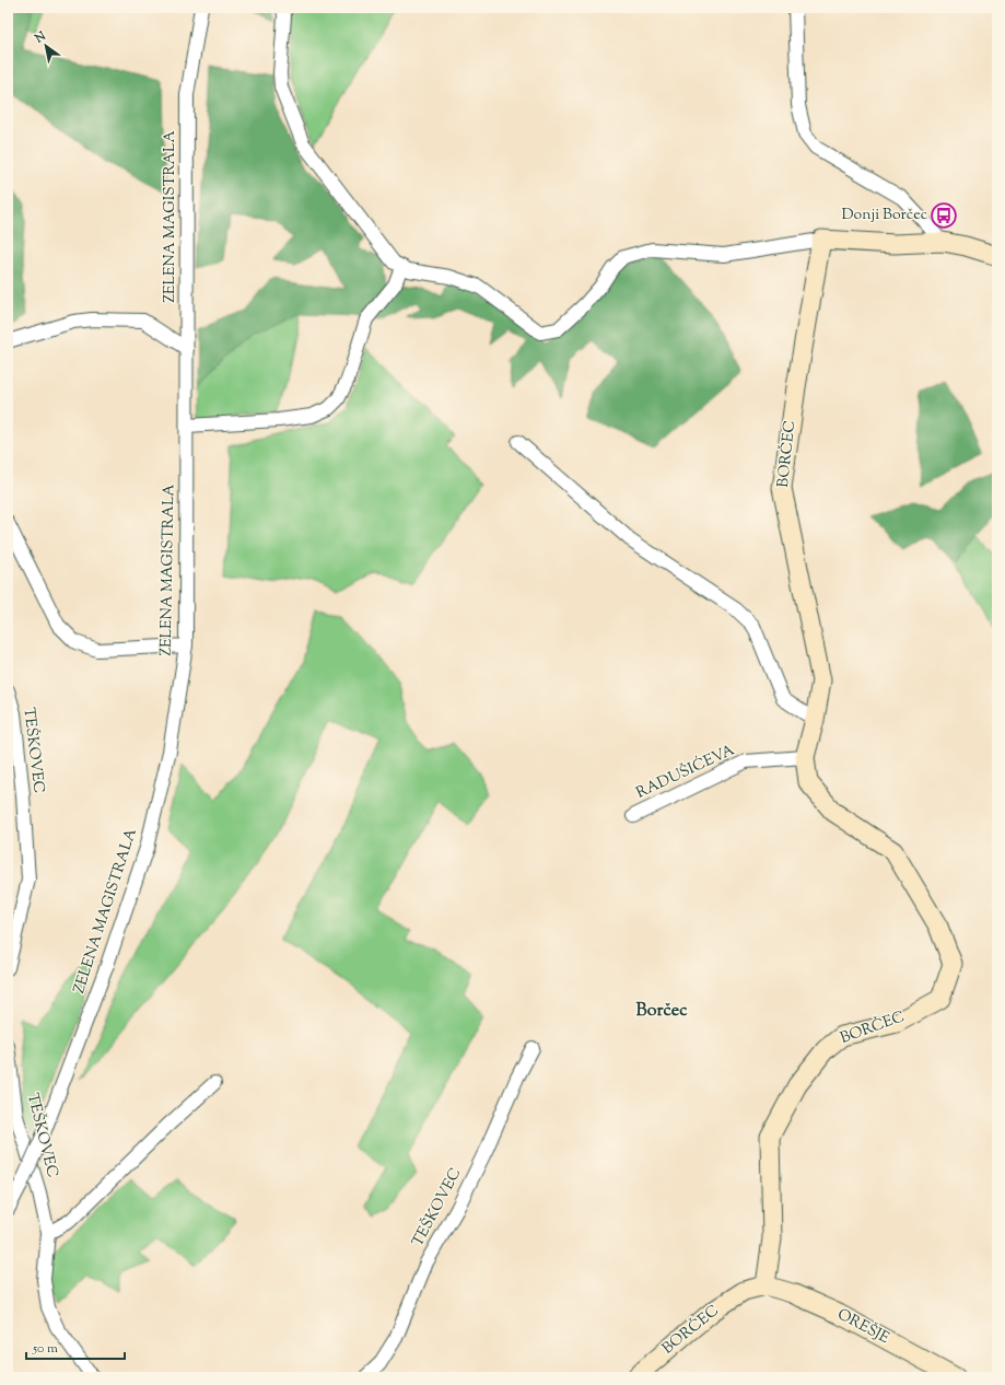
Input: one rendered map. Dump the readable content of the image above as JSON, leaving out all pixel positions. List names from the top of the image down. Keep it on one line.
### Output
{"streets":{"street":["ZELENA MAGISTRALA","BORČEC","TEŠKOVEC","RADUŠIĆEVA","OREŠJE"]},"crossings":[["BORČEC","RADUŠIĆEVA"],["BORČEC","OREŠJE"]],"districts":["Borčec"],"places":{"bus stop":["Donji Borčec"]},"scale_bar":"50 m","north":"top left"}
